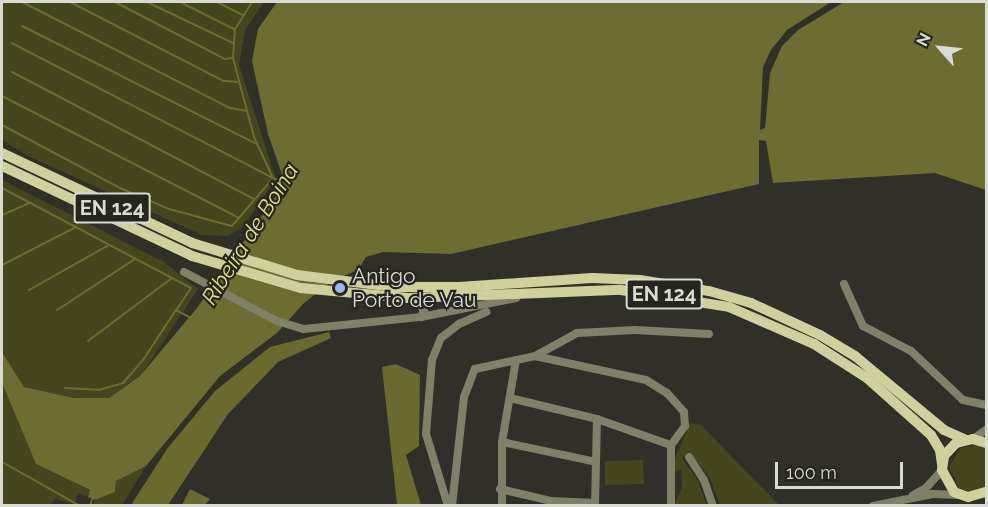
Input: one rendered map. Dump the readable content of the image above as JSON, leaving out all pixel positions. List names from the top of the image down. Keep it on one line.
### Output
{"streets":{"main road":["EN 124"]},"water":["Ribeira de Boina"],"places":["Antigo Porto de Vau"],"scale_bar":"100 m","north":"top left"}
